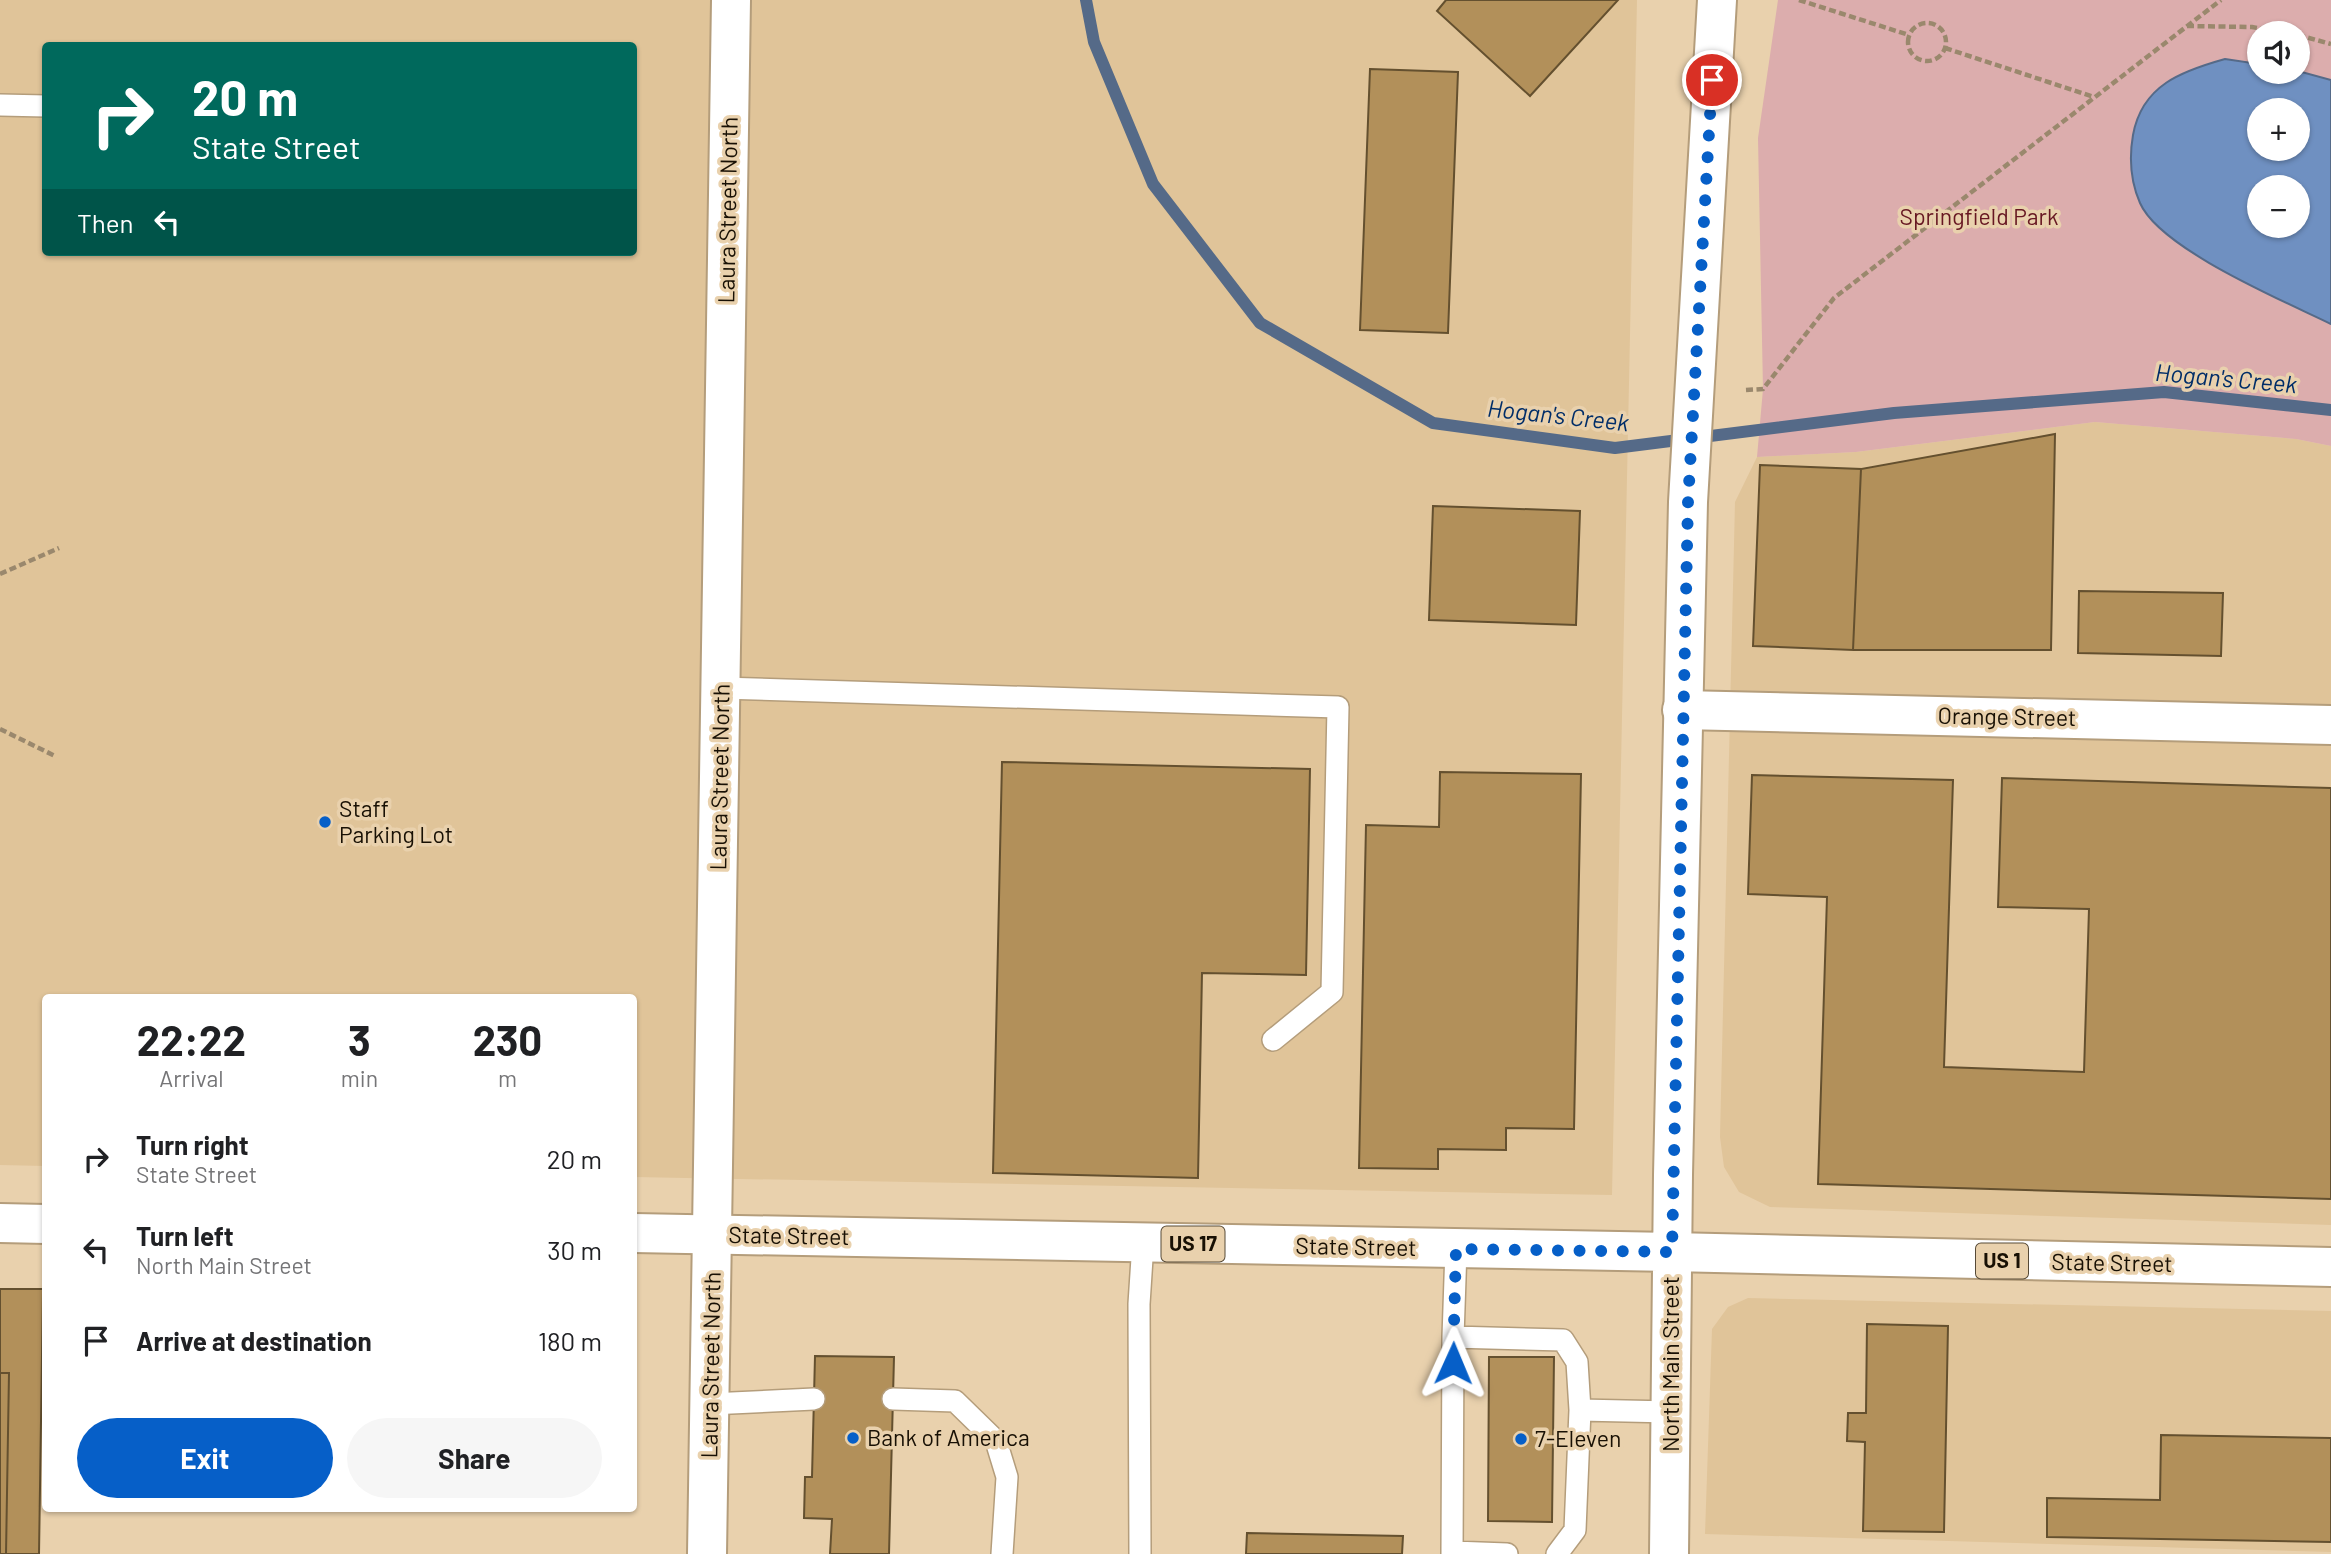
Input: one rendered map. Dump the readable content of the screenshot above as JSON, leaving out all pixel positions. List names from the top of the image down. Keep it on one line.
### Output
{"streets":{"main road":["Laura Street North","Orange Street","State Street","US 17","US 1","North Main Street"]},"crossings":[["Laura Street North","State Street"],["Orange Street","North Main Street"],["State Street","North Main Street"]],"water":["Hogan's Creek"],"parks":["Springfield Park"],"places":["Staff Parking Lot","Bank of America","7-Eleven"],"page":{"map_buttons":["+","−"],"turn":["20 m","State Street"],"then":"Then","eta":["22:22","Arrival","3","min","230","m"],"list":[{"name":"Turn right","note":"State Street","value":"20 m"},{"name":"Turn left","note":"North Main Street","value":"30 m"},{"name":"Arrive at destination","value":"180 m"}],"buttons":["Exit","Share"]}}
